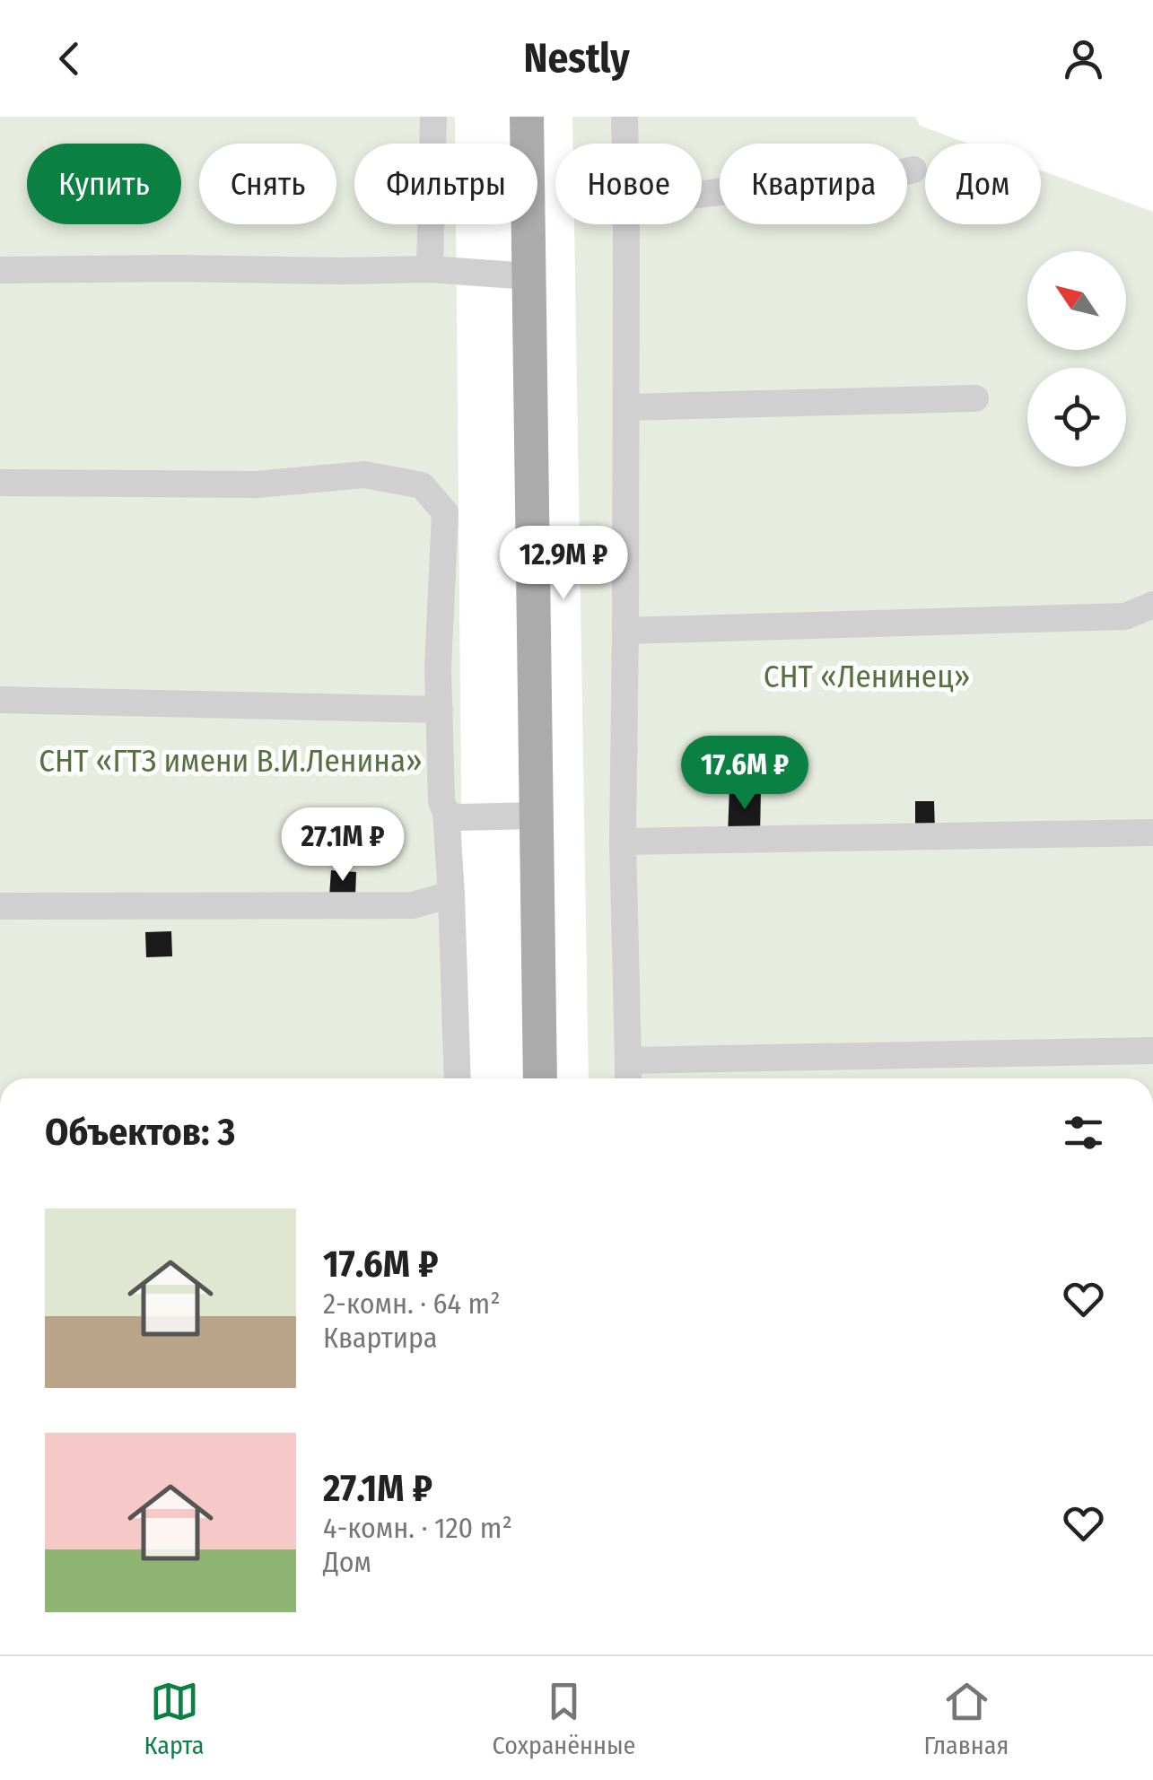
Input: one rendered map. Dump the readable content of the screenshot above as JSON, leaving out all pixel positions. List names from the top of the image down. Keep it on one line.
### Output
{"parks":["СНТ «Ленинец»","СНТ «ГТЗ имени В.И.Ленина»"],"north":"top left","page":{"header":"Nestly","chip":["Купить","Снять","Фильтры","Новое","Квартира","Дом"],"price":["12.9M ₽","17.6M ₽","27.1M ₽"],"heading":"Объектов: 3","list":[{"name":"17.6M ₽","note":"2-комн. · 64 m² · Квартира"},{"name":"27.1M ₽","note":"4-комн. · 120 m² · Дом"}],"tabs":["Карта","Сохранённые","Главная"]}}
